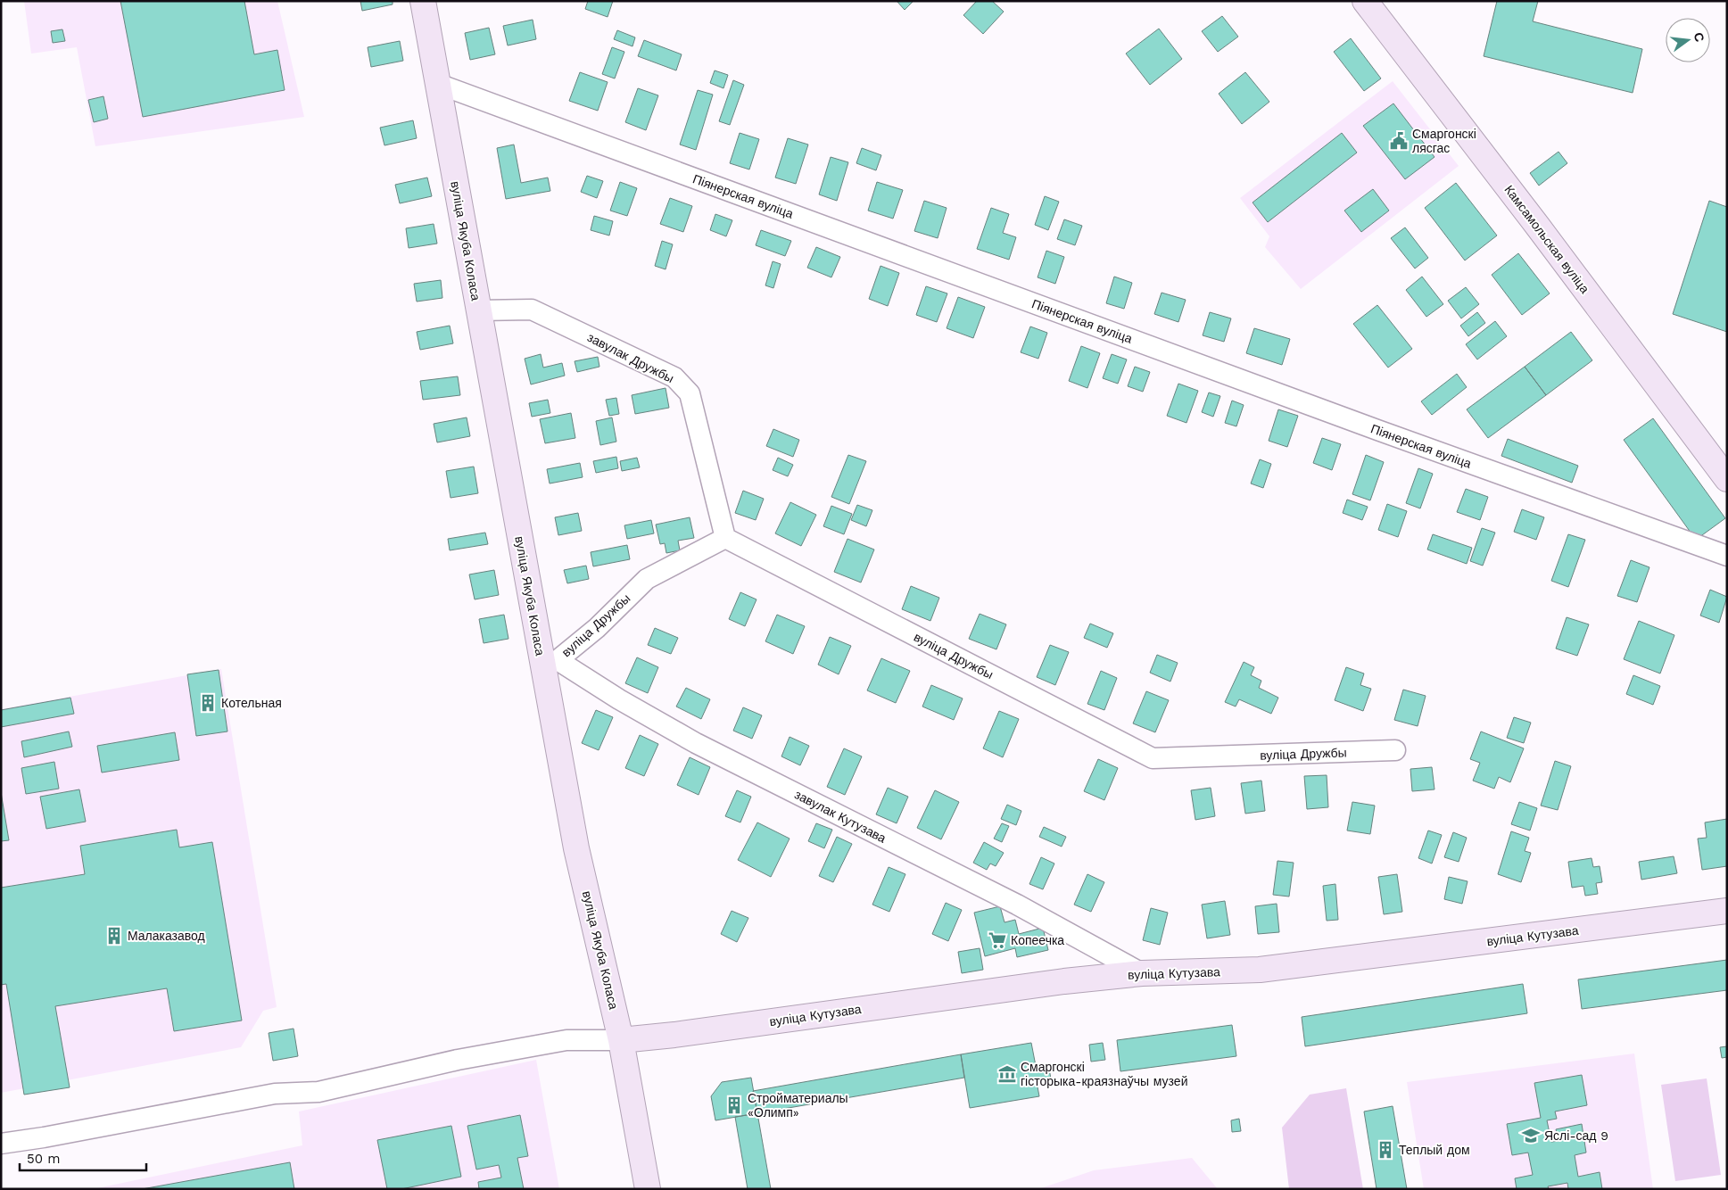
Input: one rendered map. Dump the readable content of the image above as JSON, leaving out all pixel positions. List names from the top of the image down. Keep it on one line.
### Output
{"streets":{"main road":["Камсамольская вуліца","вуліца Якуба Коласа","вуліца Кутузава"],"street":["Піянерская вуліца","завулак Дружбы","вуліца Дружбы","завулак Кутузава"]},"crossings":[["Піянерская вуліца","вуліца Якуба Коласа"],["вуліца Якуба Коласа","завулак Дружбы"],["вуліца Якуба Коласа","вуліца Дружбы"],["вуліца Якуба Коласа","завулак Кутузава"],["вуліца Якуба Коласа","вуліца Кутузава"],["завулак Дружбы","вуліца Дружбы"],["вуліца Дружбы","завулак Кутузава"],["завулак Кутузава","вуліца Кутузава"]],"places":{"public building":["Смаргонскі лясгас"],"building":["Котельная","Малаказавод","Стройматериалы «Олимп»","Теплый дом"],"supermarket":["Копеечка"],"museum":["Смаргонскі гісторыка-краязнаўчы музей"],"school or university":["Яслі-сад 9"]},"scale_bar":"50 m","north":"right"}
